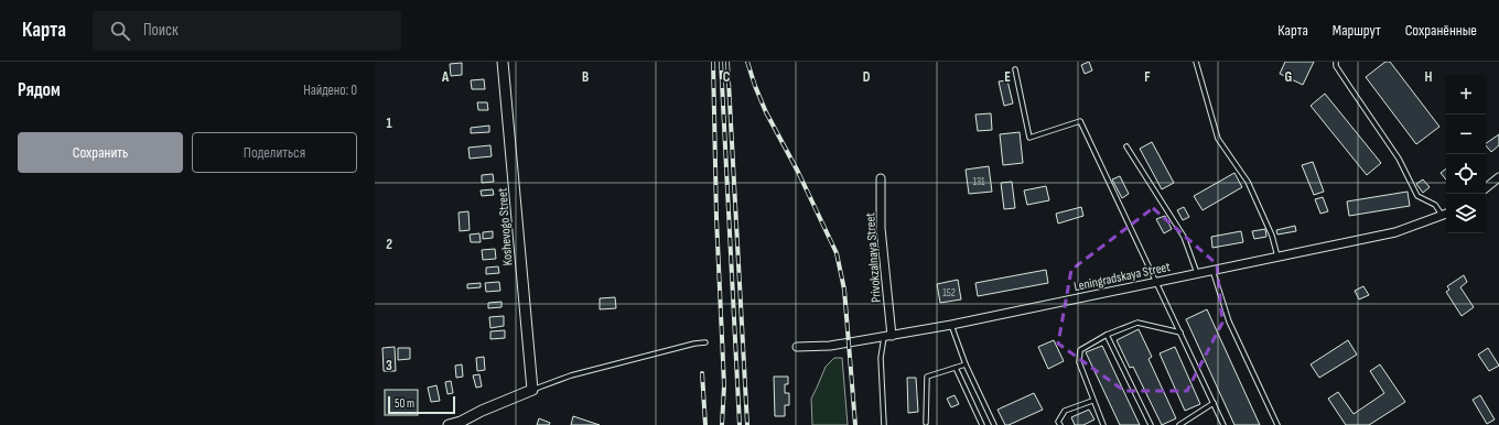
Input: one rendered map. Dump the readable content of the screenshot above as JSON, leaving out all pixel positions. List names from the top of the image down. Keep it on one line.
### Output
{"streets":{"street":["Koshevogo Street","Privokzalnaya Street","Leningradskaya Street"]},"crossings":[["Privokzalnaya Street","Leningradskaya Street"]],"house_numbers":["131","152"],"scale_bar":"50 m","page":{"header":"Карта","search":"Поиск","nav":["Карта","Маршрут","Сохранённые"],"heading":["Рядом","Найдено: 0"],"map_buttons":["+","−"],"buttons":["Сохранить","Поделиться"],"scale":"50 m"},"grid":{"columns":["A","B","C","D","E","F","G","H"],"rows":["1","2","3"]}}
